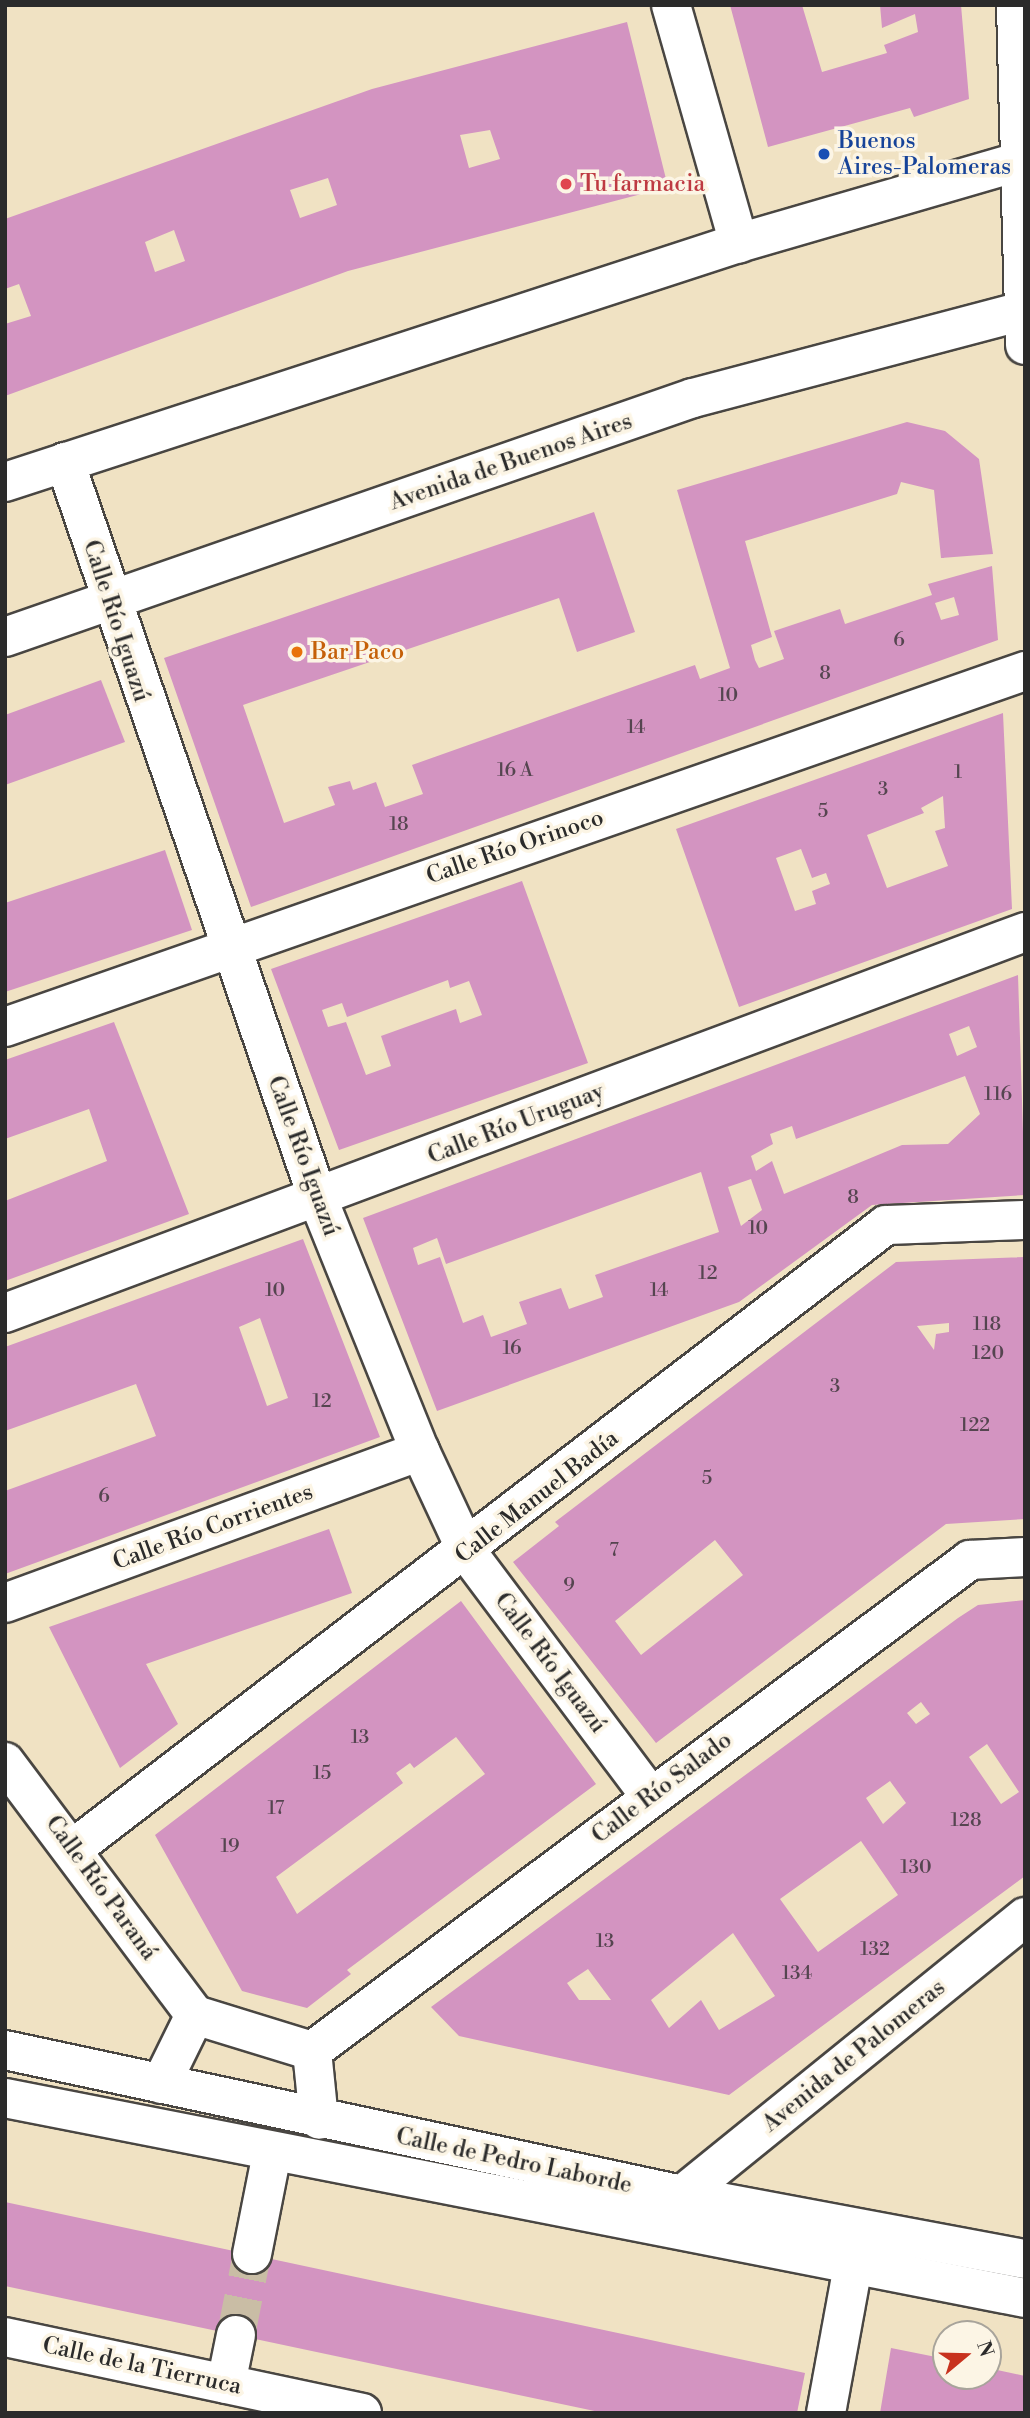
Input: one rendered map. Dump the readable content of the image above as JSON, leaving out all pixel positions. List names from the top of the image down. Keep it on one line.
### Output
{"streets":{"street":["Avenida de Buenos Aires","Calle Río Iguazú","Calle Río Orinoco","Calle Río Uruguay","Calle Manuel Badía","Calle Río Corrientes","Calle Río Salado","Calle Río Paraná","Avenida de Palomeras","Calle de Pedro Laborde","Calle de la Tierruca"]},"crossings":[["Avenida de Buenos Aires","Calle Río Iguazú"],["Calle Río Iguazú","Calle Río Orinoco"],["Calle Río Iguazú","Calle Río Uruguay"],["Calle Río Iguazú","Calle Manuel Badía"],["Calle Río Iguazú","Calle Río Corrientes"],["Calle Río Iguazú","Calle Río Salado"],["Calle Manuel Badía","Calle Río Paraná"],["Avenida de Palomeras","Calle de Pedro Laborde"]],"places":["Buenos Aires-Palomeras","Tu farmacia","Bar Paco"],"house_numbers":["6","8","10","14","16 A","1","3","5","18","116","8","10","12","10","14","118","16","120","3","12","122","5","6","7","9","13","15","17","128","19","130","13","132","134"],"north":"right"}
